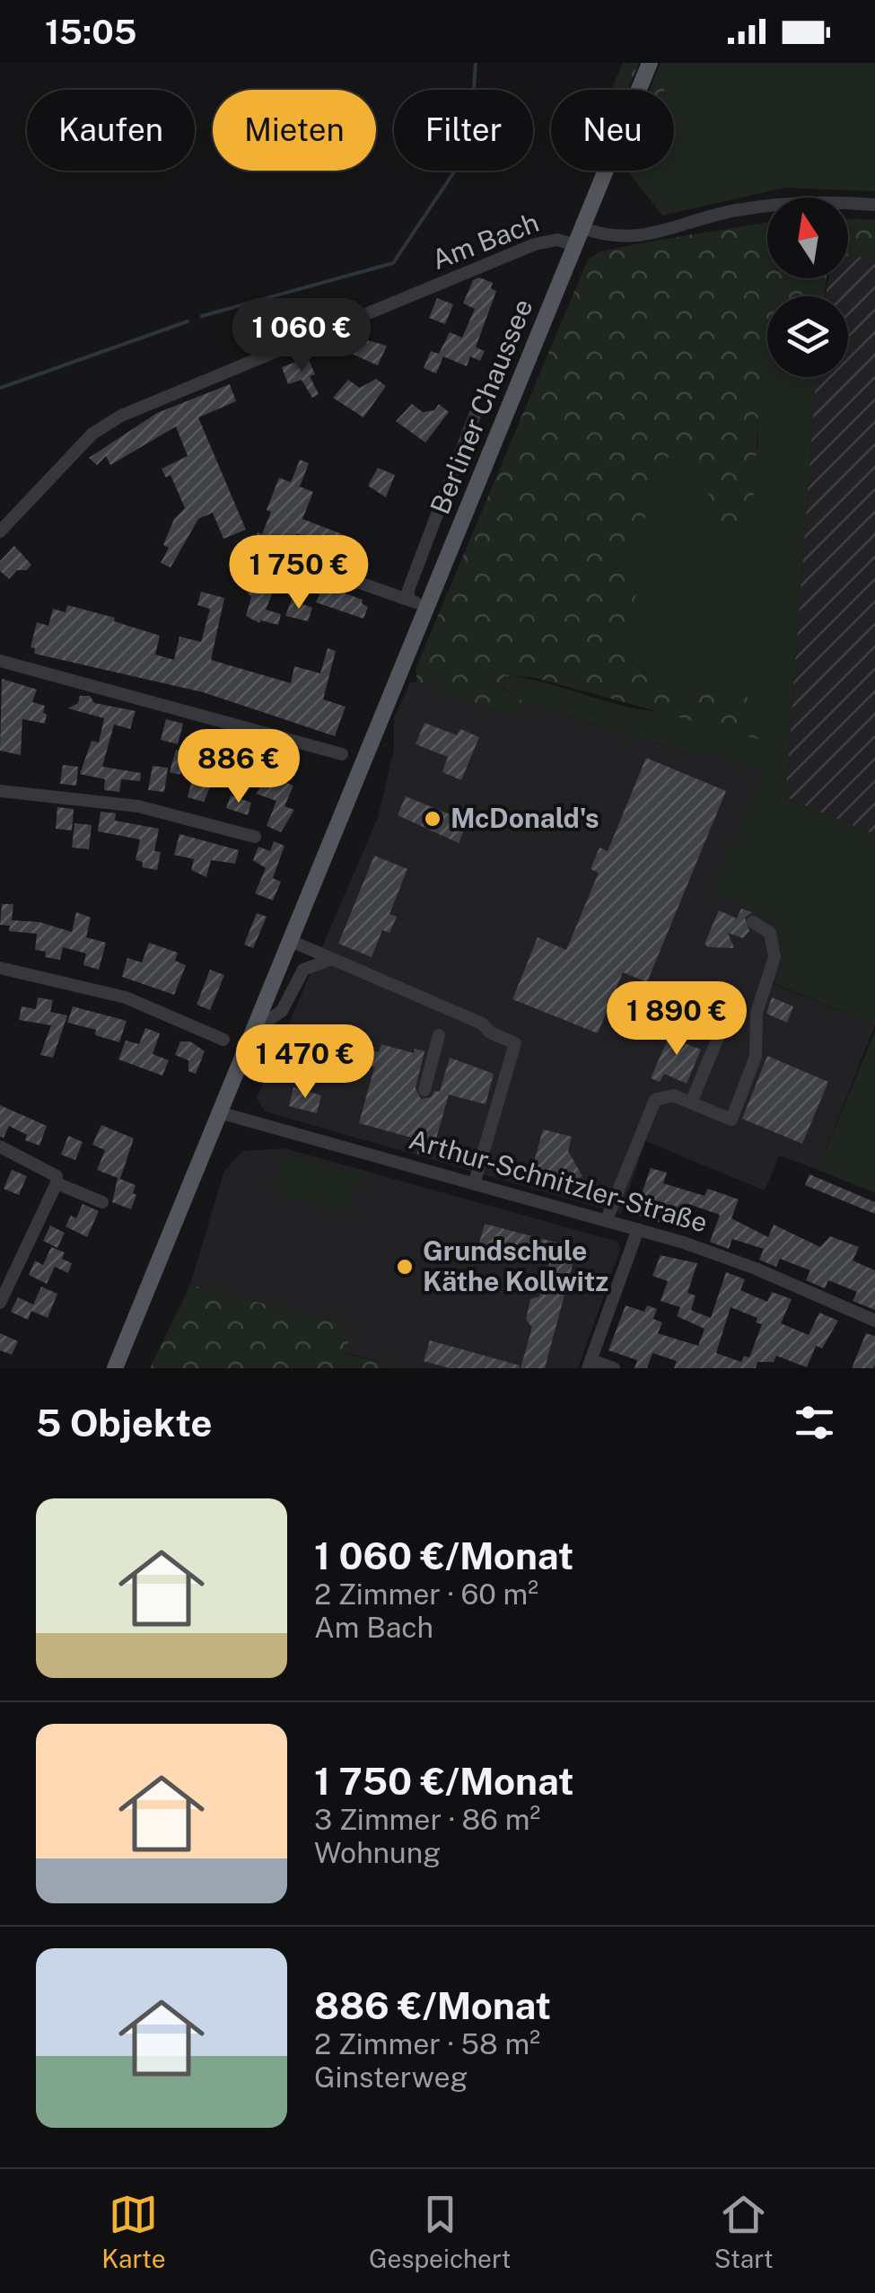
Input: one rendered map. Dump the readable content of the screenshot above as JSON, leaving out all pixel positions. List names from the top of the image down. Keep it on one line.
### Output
{"streets":{"main road":["Berliner Chaussee"],"street":["Am Bach","Arthur-Schnitzler-Straße"]},"crossings":[["Am Bach","Berliner Chaussee"],["Berliner Chaussee","Arthur-Schnitzler-Straße"]],"places":["McDonald's","Grundschule Käthe Kollwitz"],"north":"top","page":{"status":"15:05","chip":["Kaufen","Mieten","Filter","Neu"],"price":["1 060 €","1 750 €","886 €","1 890 €","1 470 €"],"heading":"5 Objekte","list":[{"name":"1 060 €/Monat","note":"2 Zimmer · 60 m² · Am Bach"},{"name":"1 750 €/Monat","note":"3 Zimmer · 86 m² · Wohnung"},{"name":"886 €/Monat","note":"2 Zimmer · 58 m² · Ginsterweg"}],"tabs":["Karte","Gespeichert","Start"]}}
